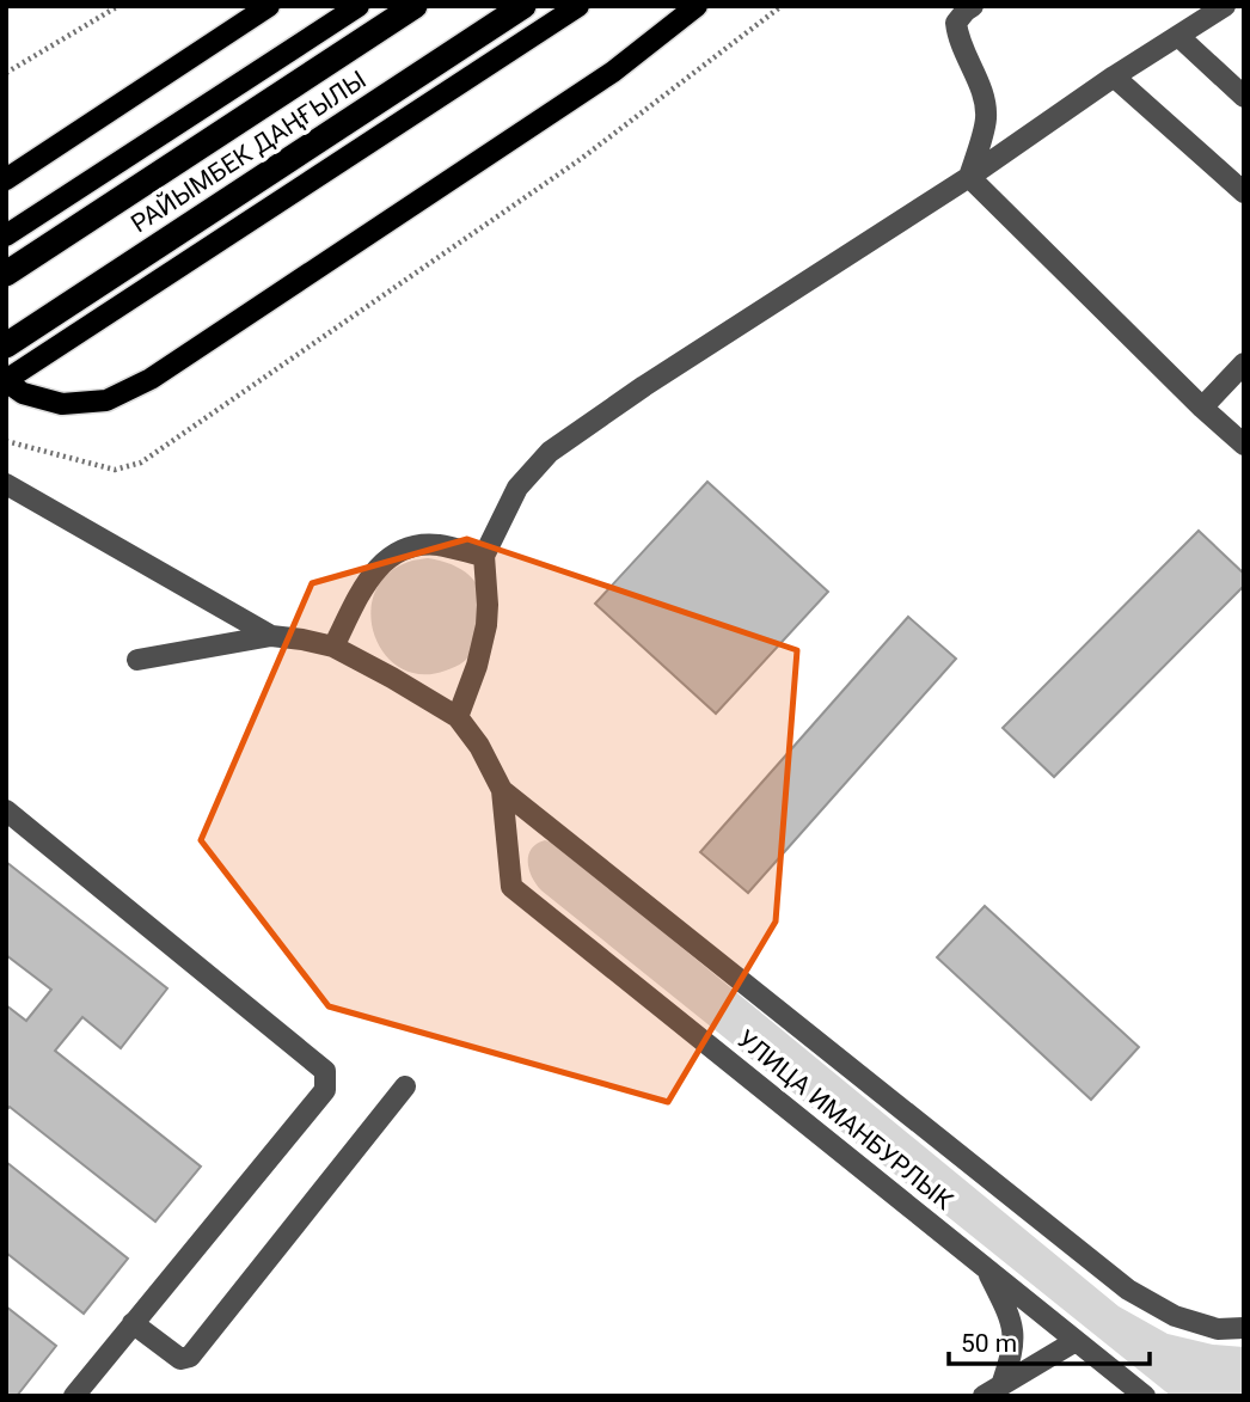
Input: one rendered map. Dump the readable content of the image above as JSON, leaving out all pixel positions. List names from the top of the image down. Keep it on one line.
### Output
{"streets":{"highway":["РАЙЫМБЕК ДАҢҒЫЛЫ"],"street":["УЛИЦА ИМАНБУРЛЫК"]},"scale_bar":"50 m"}
